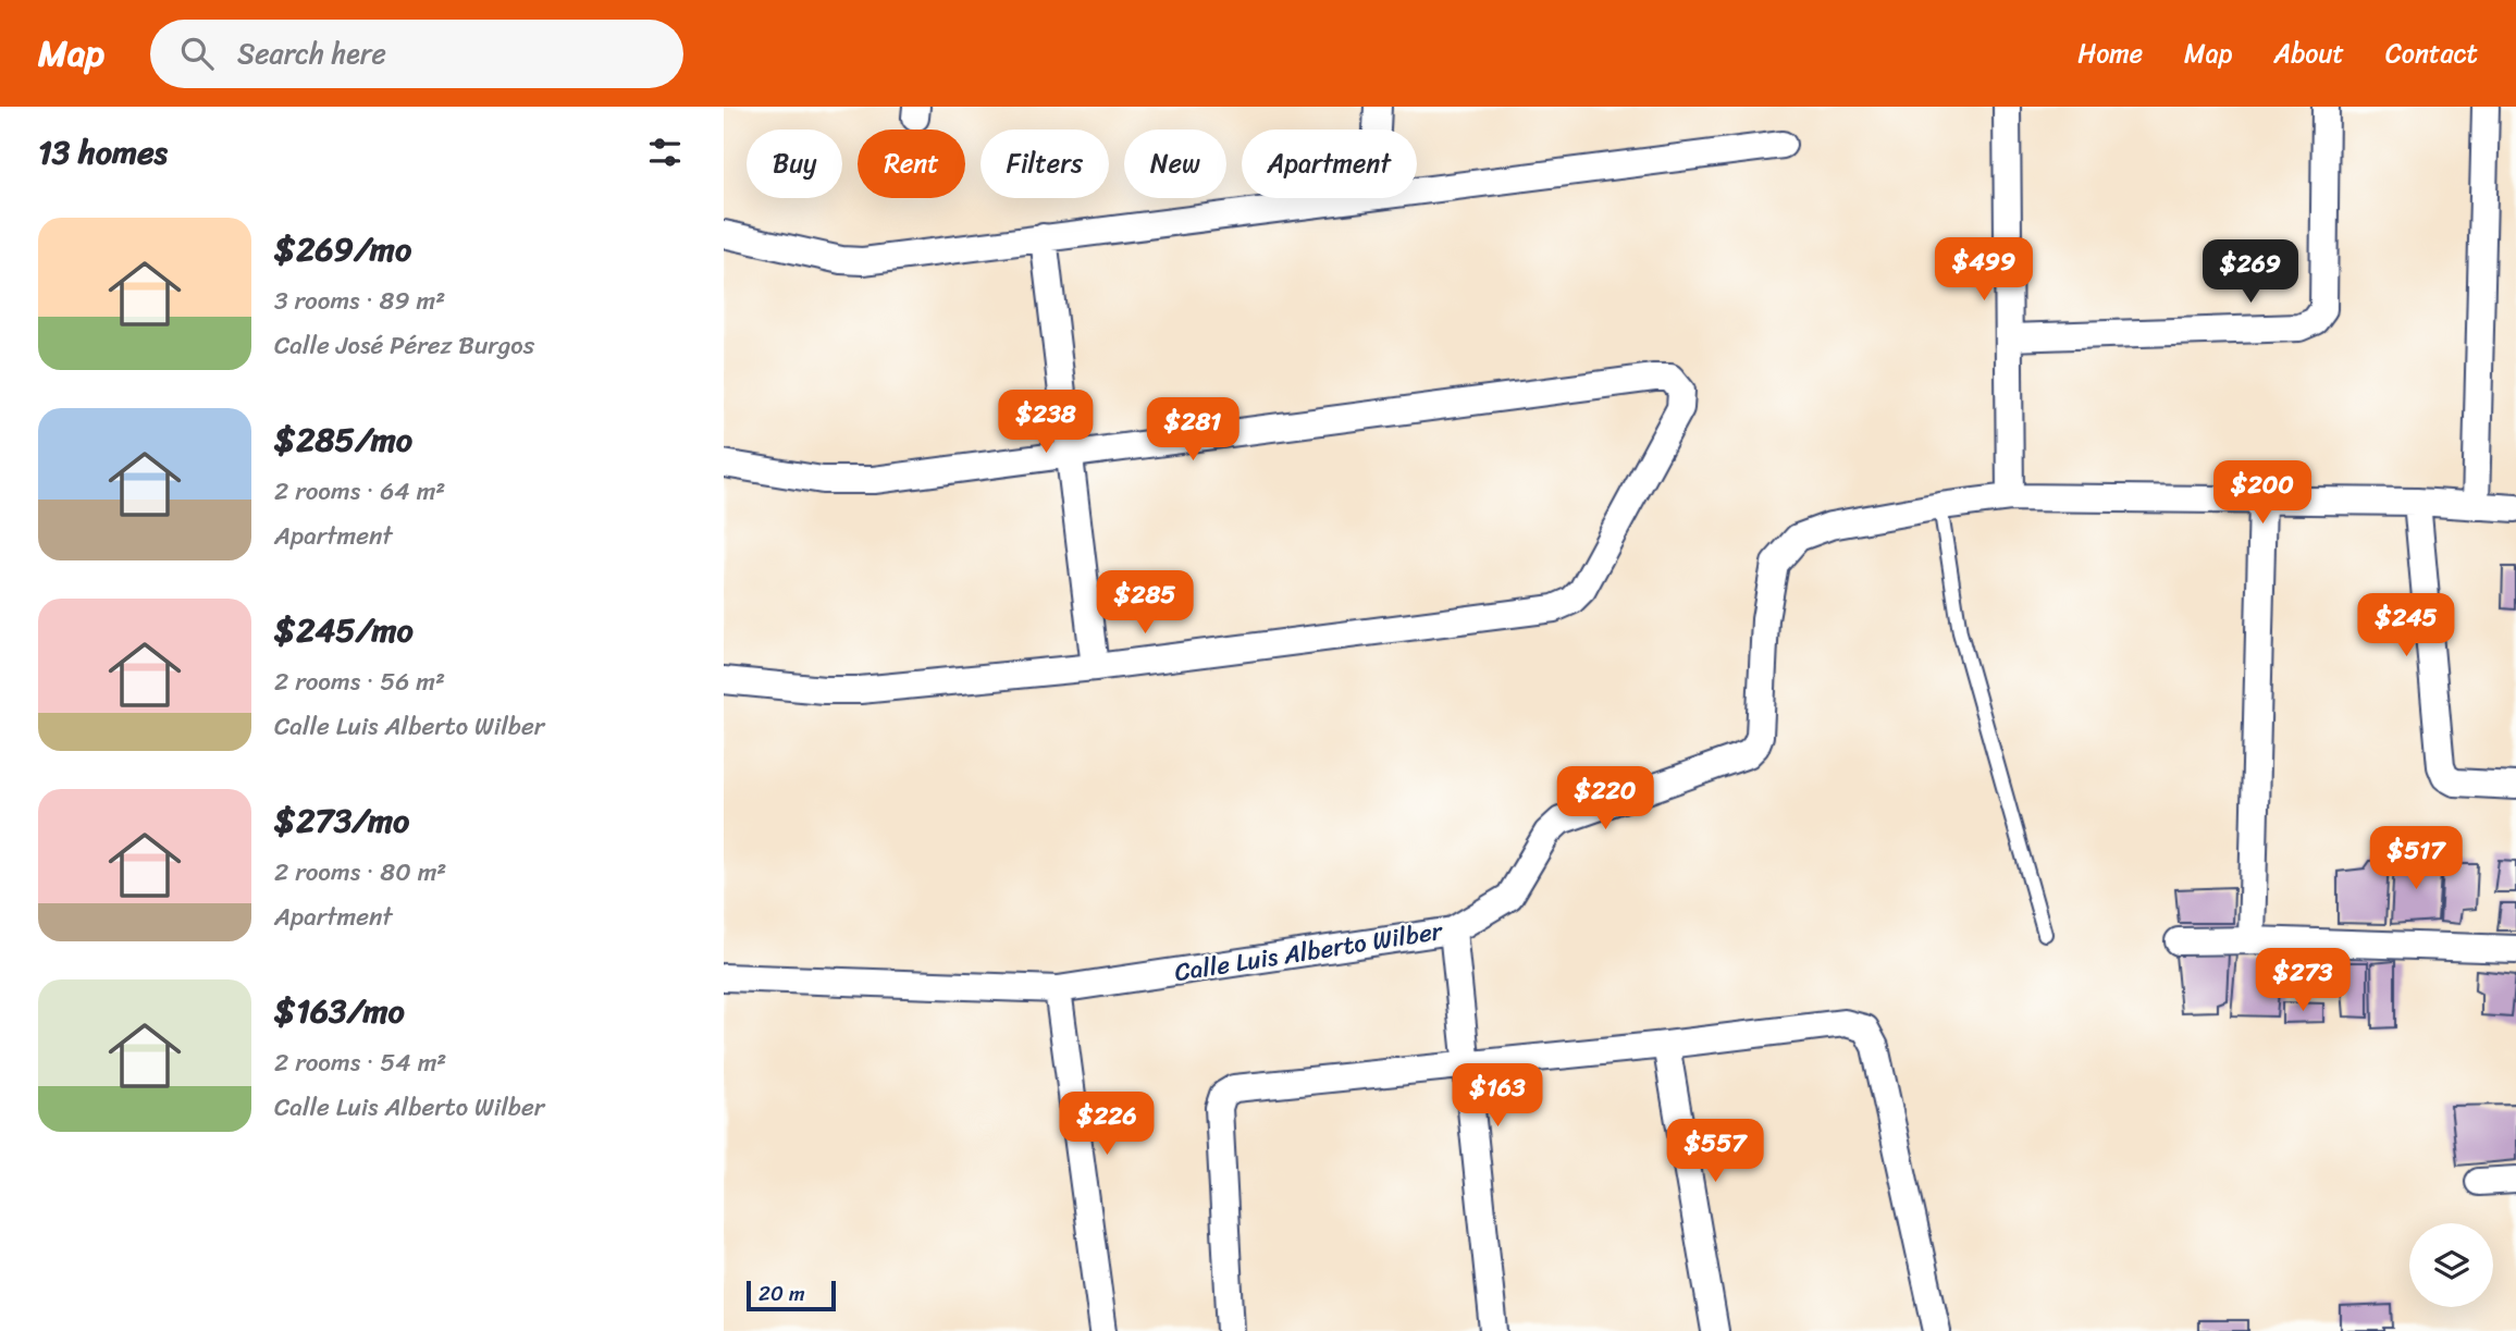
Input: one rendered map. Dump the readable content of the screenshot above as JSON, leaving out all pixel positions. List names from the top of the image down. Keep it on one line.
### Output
{"streets":{"street":["Calle Luis Alberto Wilber"]},"scale_bar":"20 m","page":{"header":"Map","search":"Search here","nav":["Home","Map","About","Contact"],"heading":"13 homes","chip":["Buy","Rent","Filters","New","Apartment"],"list":[{"name":"$269/mo","note":"3 rooms · 89 m² · Calle José Pérez Burgos"},{"name":"$285/mo","note":"2 rooms · 64 m² · Apartment"},{"name":"$245/mo","note":"2 rooms · 56 m² · Calle Luis Alberto Wilber"},{"name":"$273/mo","note":"2 rooms · 80 m² · Apartment"},{"name":"$163/mo","note":"2 rooms · 54 m² · Calle Luis Alberto Wilber"}],"price":["$499","$269","$238","$281","$200","$285","$245","$220","$517","$273","$163","$226","$557"],"scale":"20 m"}}
